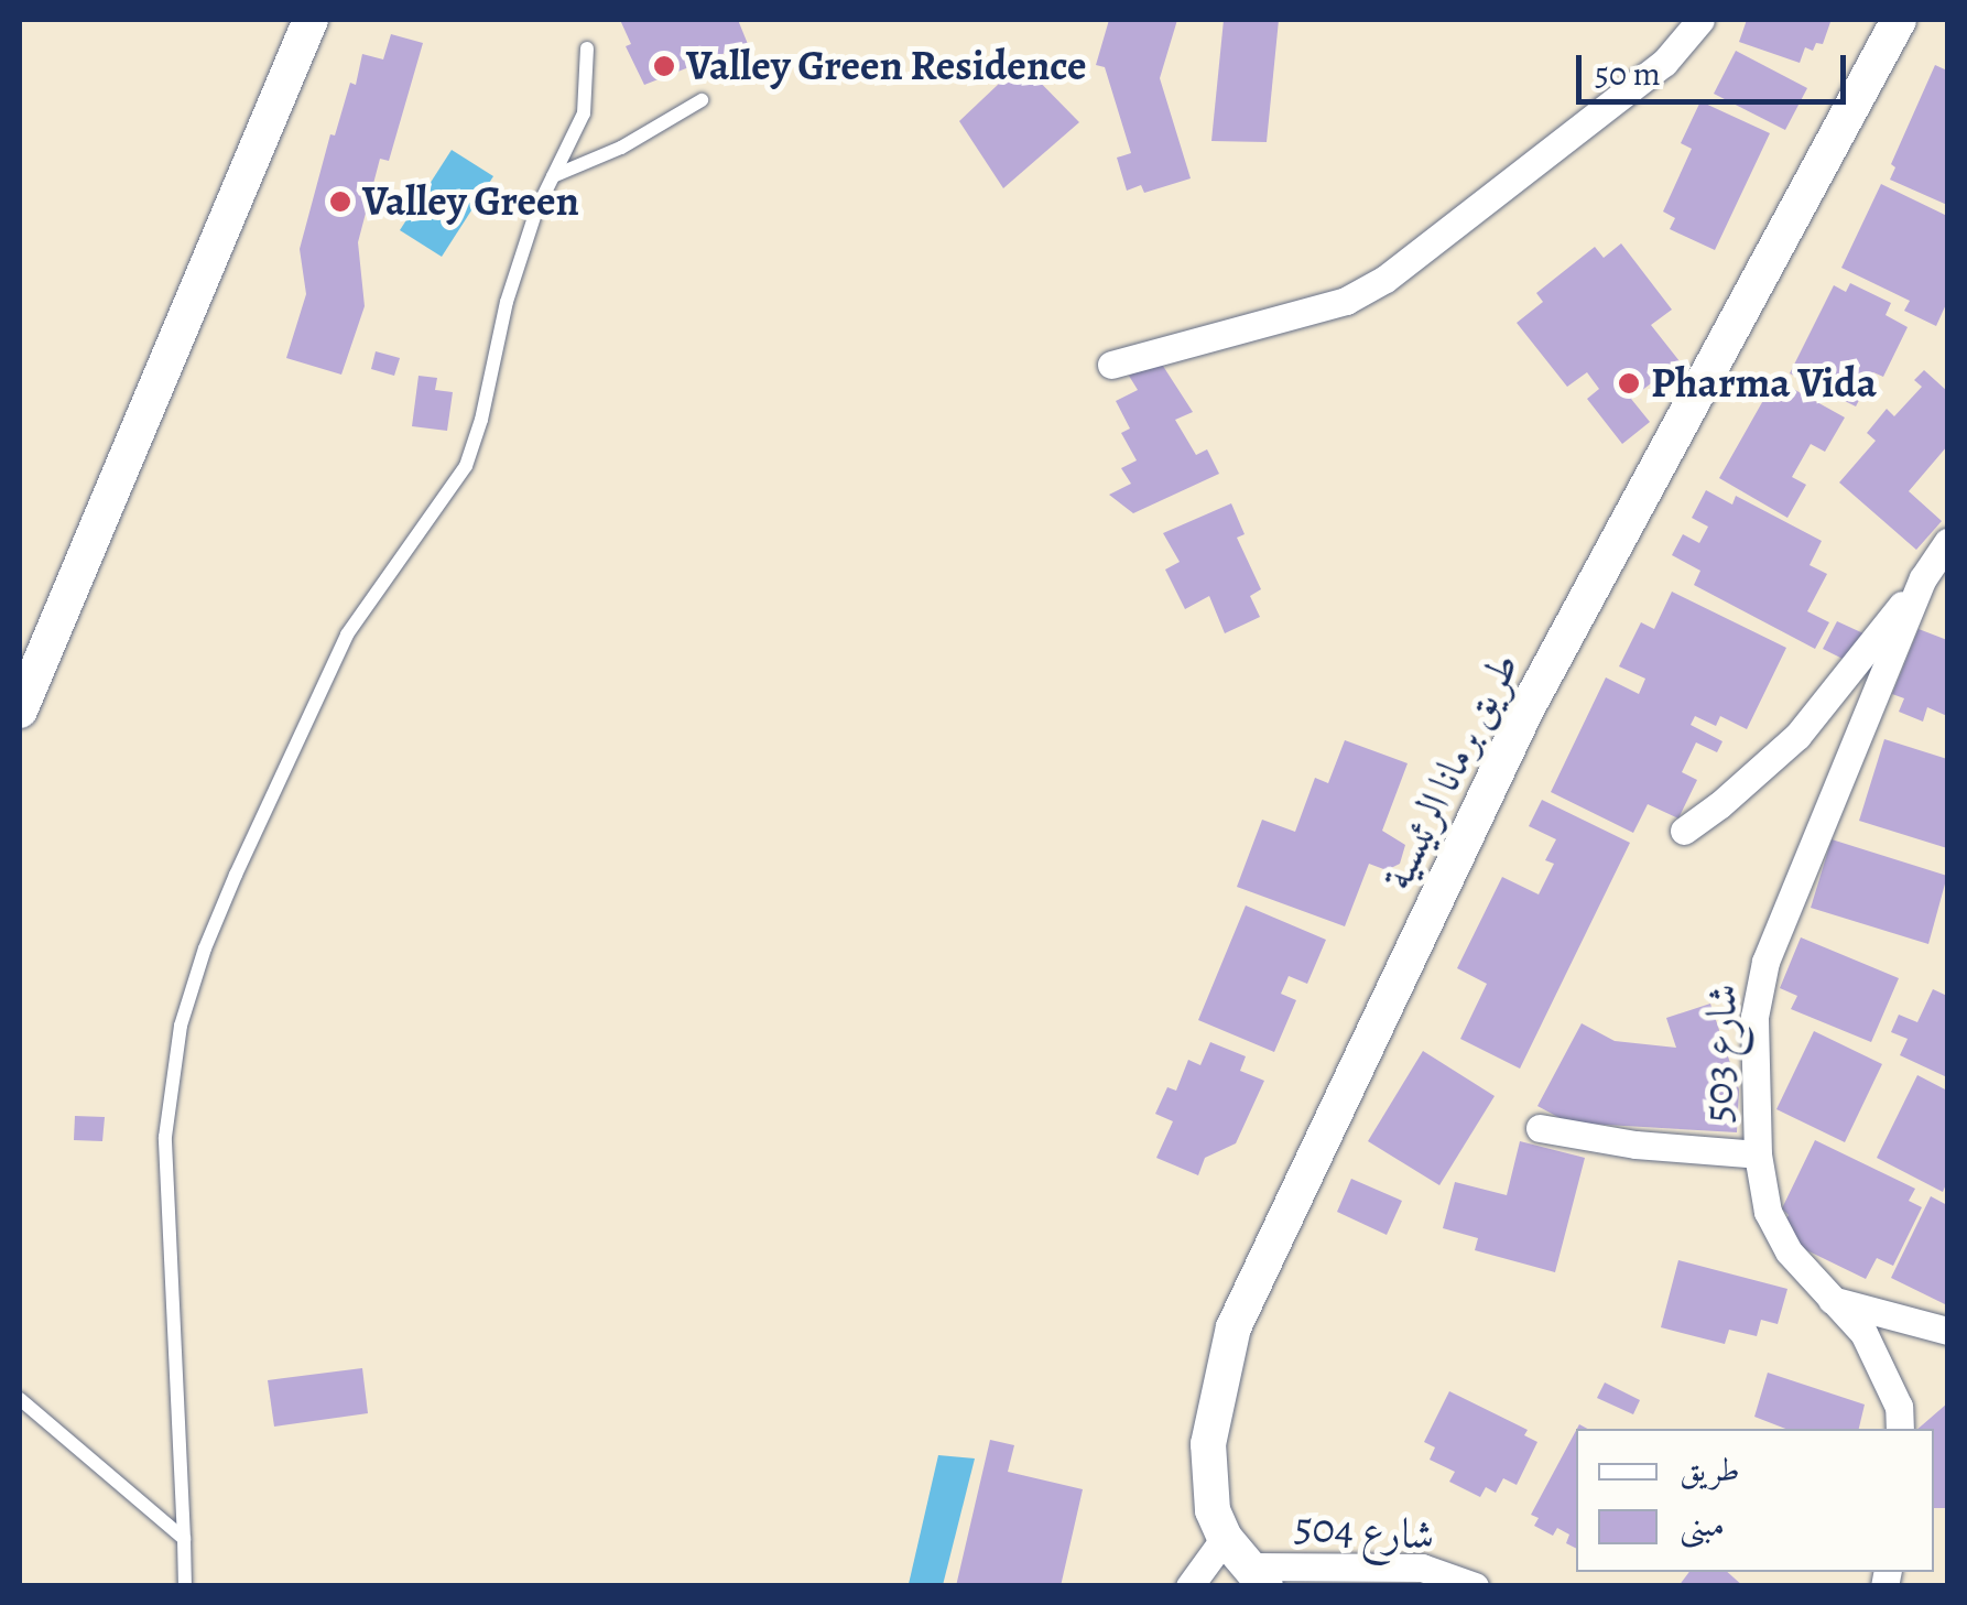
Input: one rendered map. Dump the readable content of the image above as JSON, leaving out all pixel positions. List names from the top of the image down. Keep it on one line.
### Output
{"streets":{"street":["طريق برمانا الرئيسية","شارع 503","شارع 504"]},"crossings":[["طريق برمانا الرئيسية","شارع 504"]],"places":["Valley Green Residence","Valley Green","Pharma Vida"],"legend":["طريق","مبنى"],"scale_bar":"50 m"}
